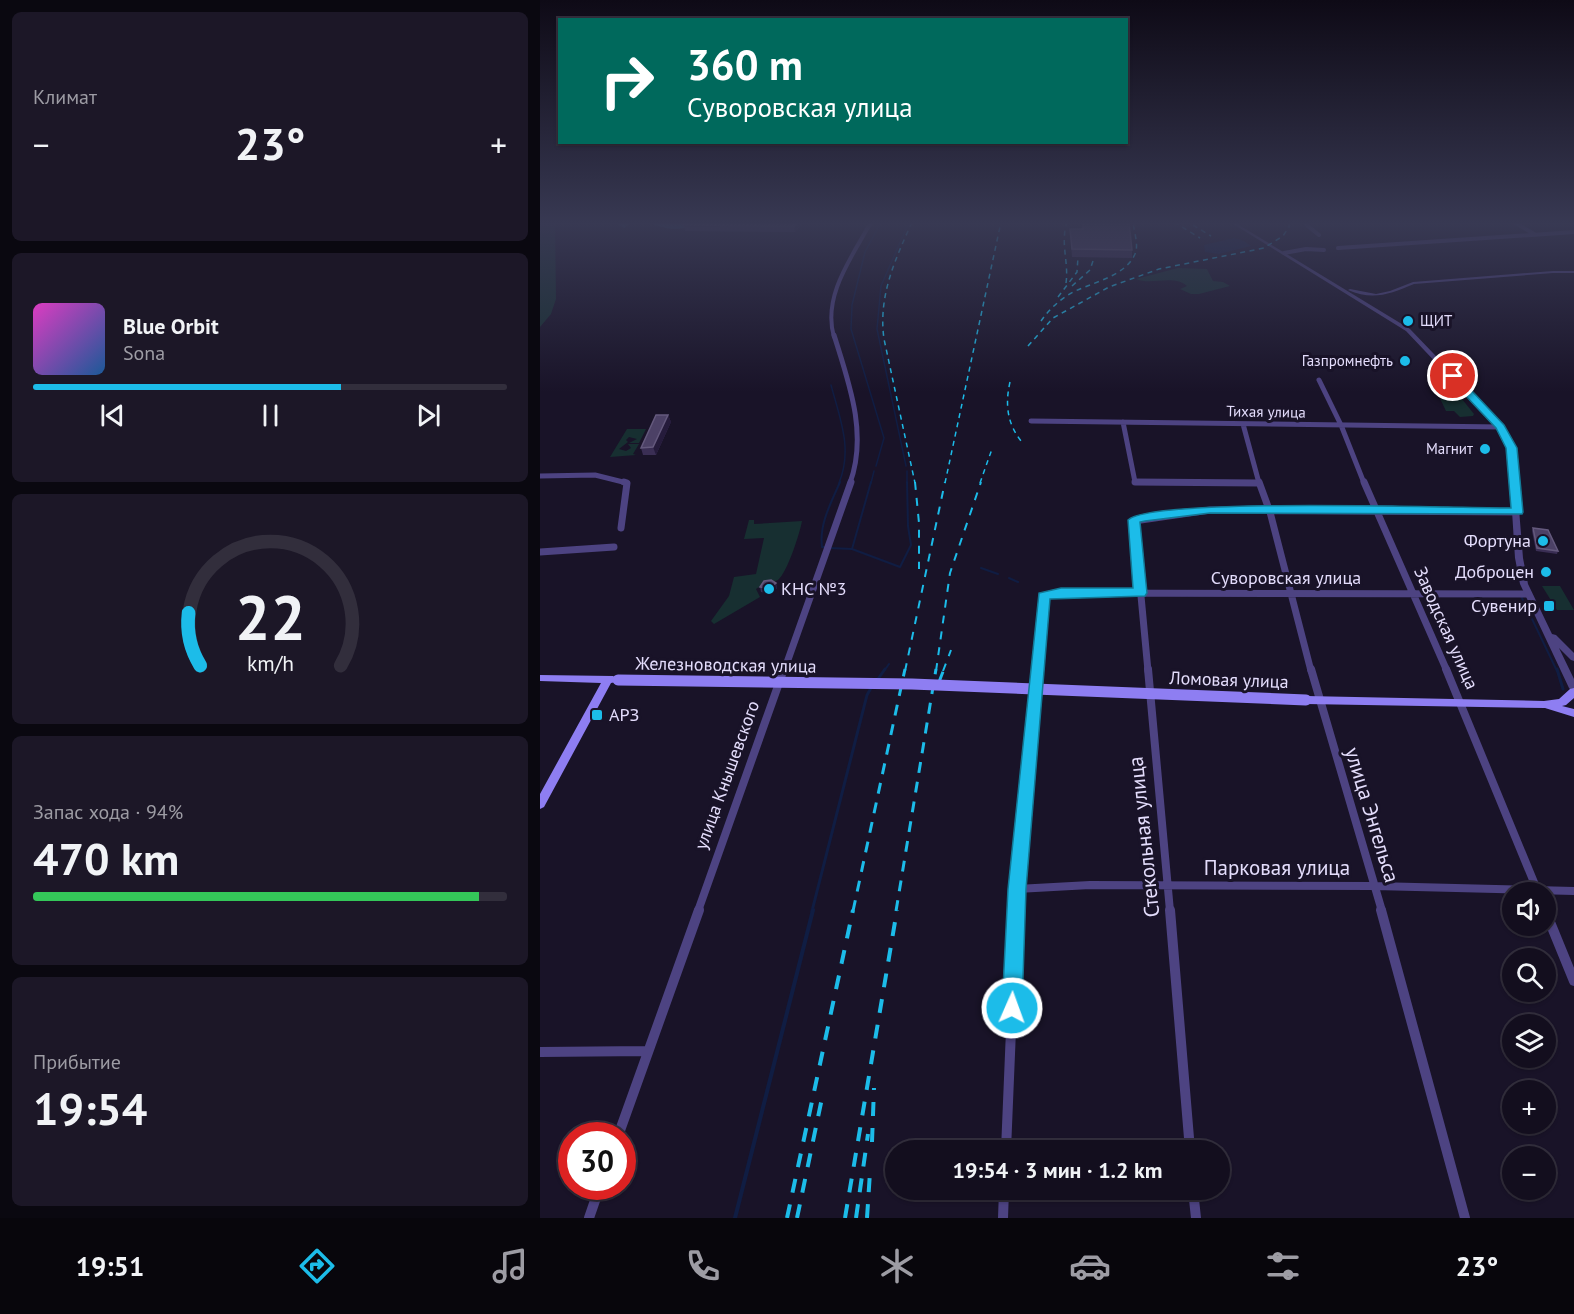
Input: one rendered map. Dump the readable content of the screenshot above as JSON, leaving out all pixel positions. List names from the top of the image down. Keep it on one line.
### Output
{"streets":{"main road":["Железноводская улица","Ломовая улица"],"street":["Тихая улица","Суворовская улица","Заводская улица","улица Кнышевского","улица Энгельса","Стекольная улица","Парковая улица"]},"crossings":[["Тихая улица","Заводская улица"],["Тихая улица","улица Энгельса"],["Суворовская улица","Заводская улица"],["Суворовская улица","улица Энгельса"],["Суворовская улица","Стекольная улица"],["Суворовская улица","Парковая улица"],["Заводская улица","Ломовая улица"],["Железноводская улица","Ломовая улица"],["Ломовая улица","улица Энгельса"],["улица Энгельса","Стекольная улица"],["улица Энгельса","Парковая улица"],["Стекольная улица","Парковая улица"]],"places":{"other":["ЩИТ","Газпромнефть","Магнит","Фортуна","Доброцен","КНС №3"],"transit":["Сувенир","АРЗ"]},"page":{"tile":["Климат",["Запас хода · 94%","470 km"],["Прибытие","19:54"]],"turn":["360 m","Суворовская улица"],"heat":["−","23°","+"],"song":["Blue Orbit","Sona"],"map_buttons":["+","−"],"limit":"30","trip":"19:54 · 3 мин · 1.2 km","tabs":["19:51","23°"],"gauge":["22","km/h"]}}
